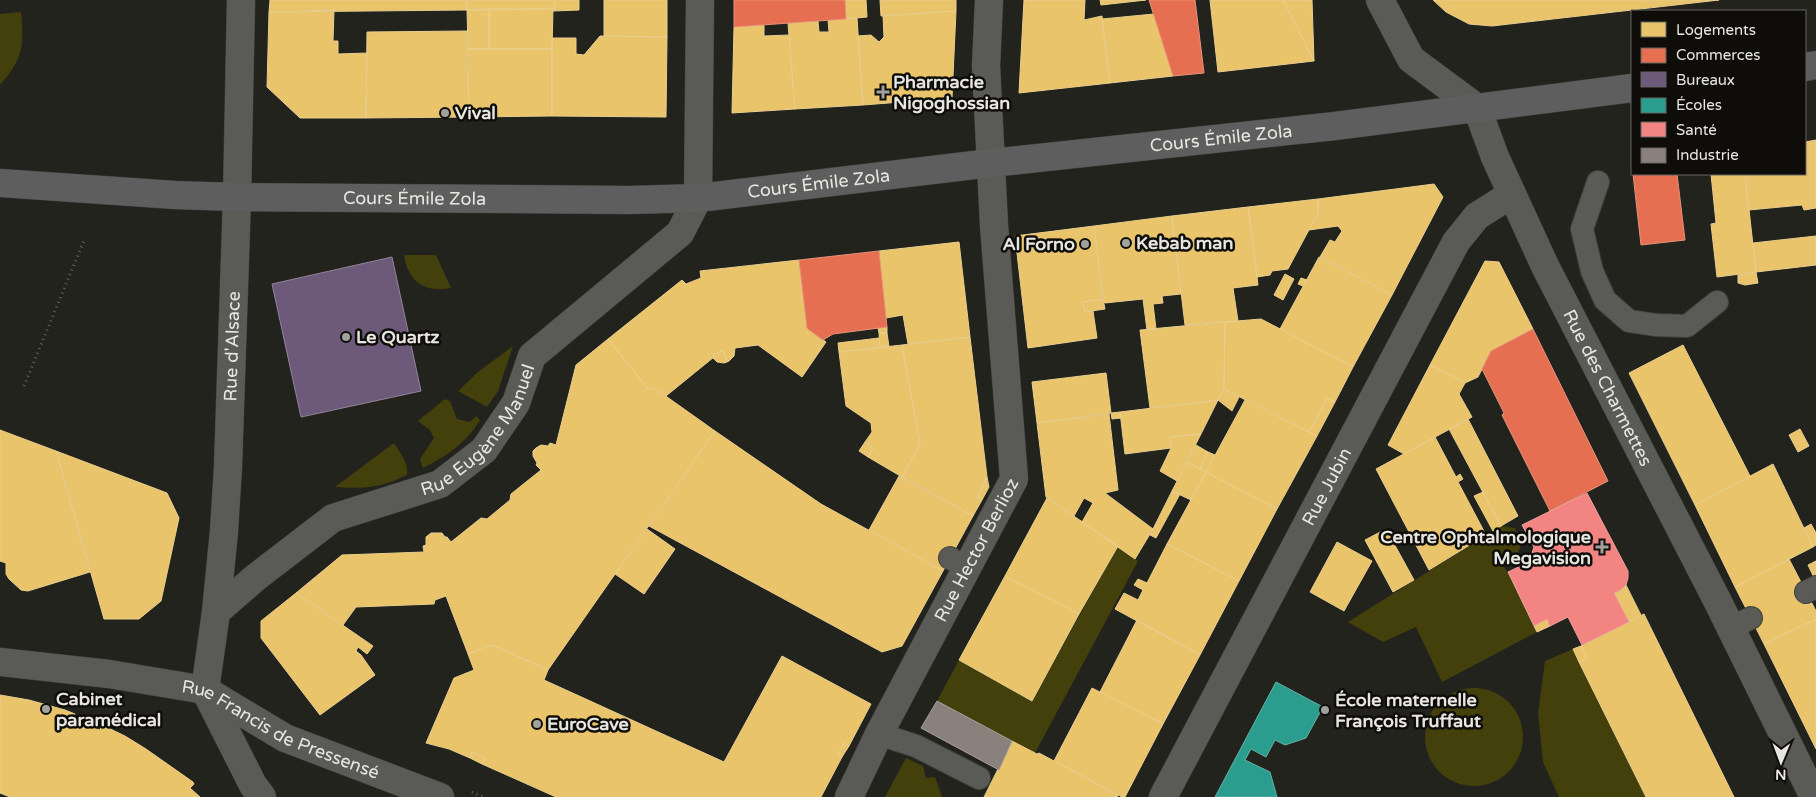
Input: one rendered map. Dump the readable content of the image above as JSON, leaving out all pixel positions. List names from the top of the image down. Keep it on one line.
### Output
{"streets":{"main road":["Cours Émile Zola"],"street":["Rue d'Alsace","Rue des Charmettes","Rue Eugène Manuel","Rue Jubin","Rue Hector Berlioz","Rue Francis de Pressensé"]},"crossings":[["Cours Émile Zola","Rue d'Alsace"],["Cours Émile Zola","Rue des Charmettes"],["Cours Émile Zola","Rue Eugène Manuel"],["Cours Émile Zola","Rue Hector Berlioz"],["Rue d'Alsace","Rue Eugène Manuel"],["Rue d'Alsace","Rue Francis de Pressensé"],["Rue des Charmettes","Rue Jubin"]],"places":{"health":["Pharmacie Nigoghossian","Centre Ophtalmologique Megavision"],"other":["Vival","Kebab man","Al Forno","Le Quartz","Cabinet paramédical","École maternelle François Truffaut","EuroCave"]},"legend":["Logements","Commerces","Bureaux","Écoles","Santé","Industrie"],"north":"bottom"}
